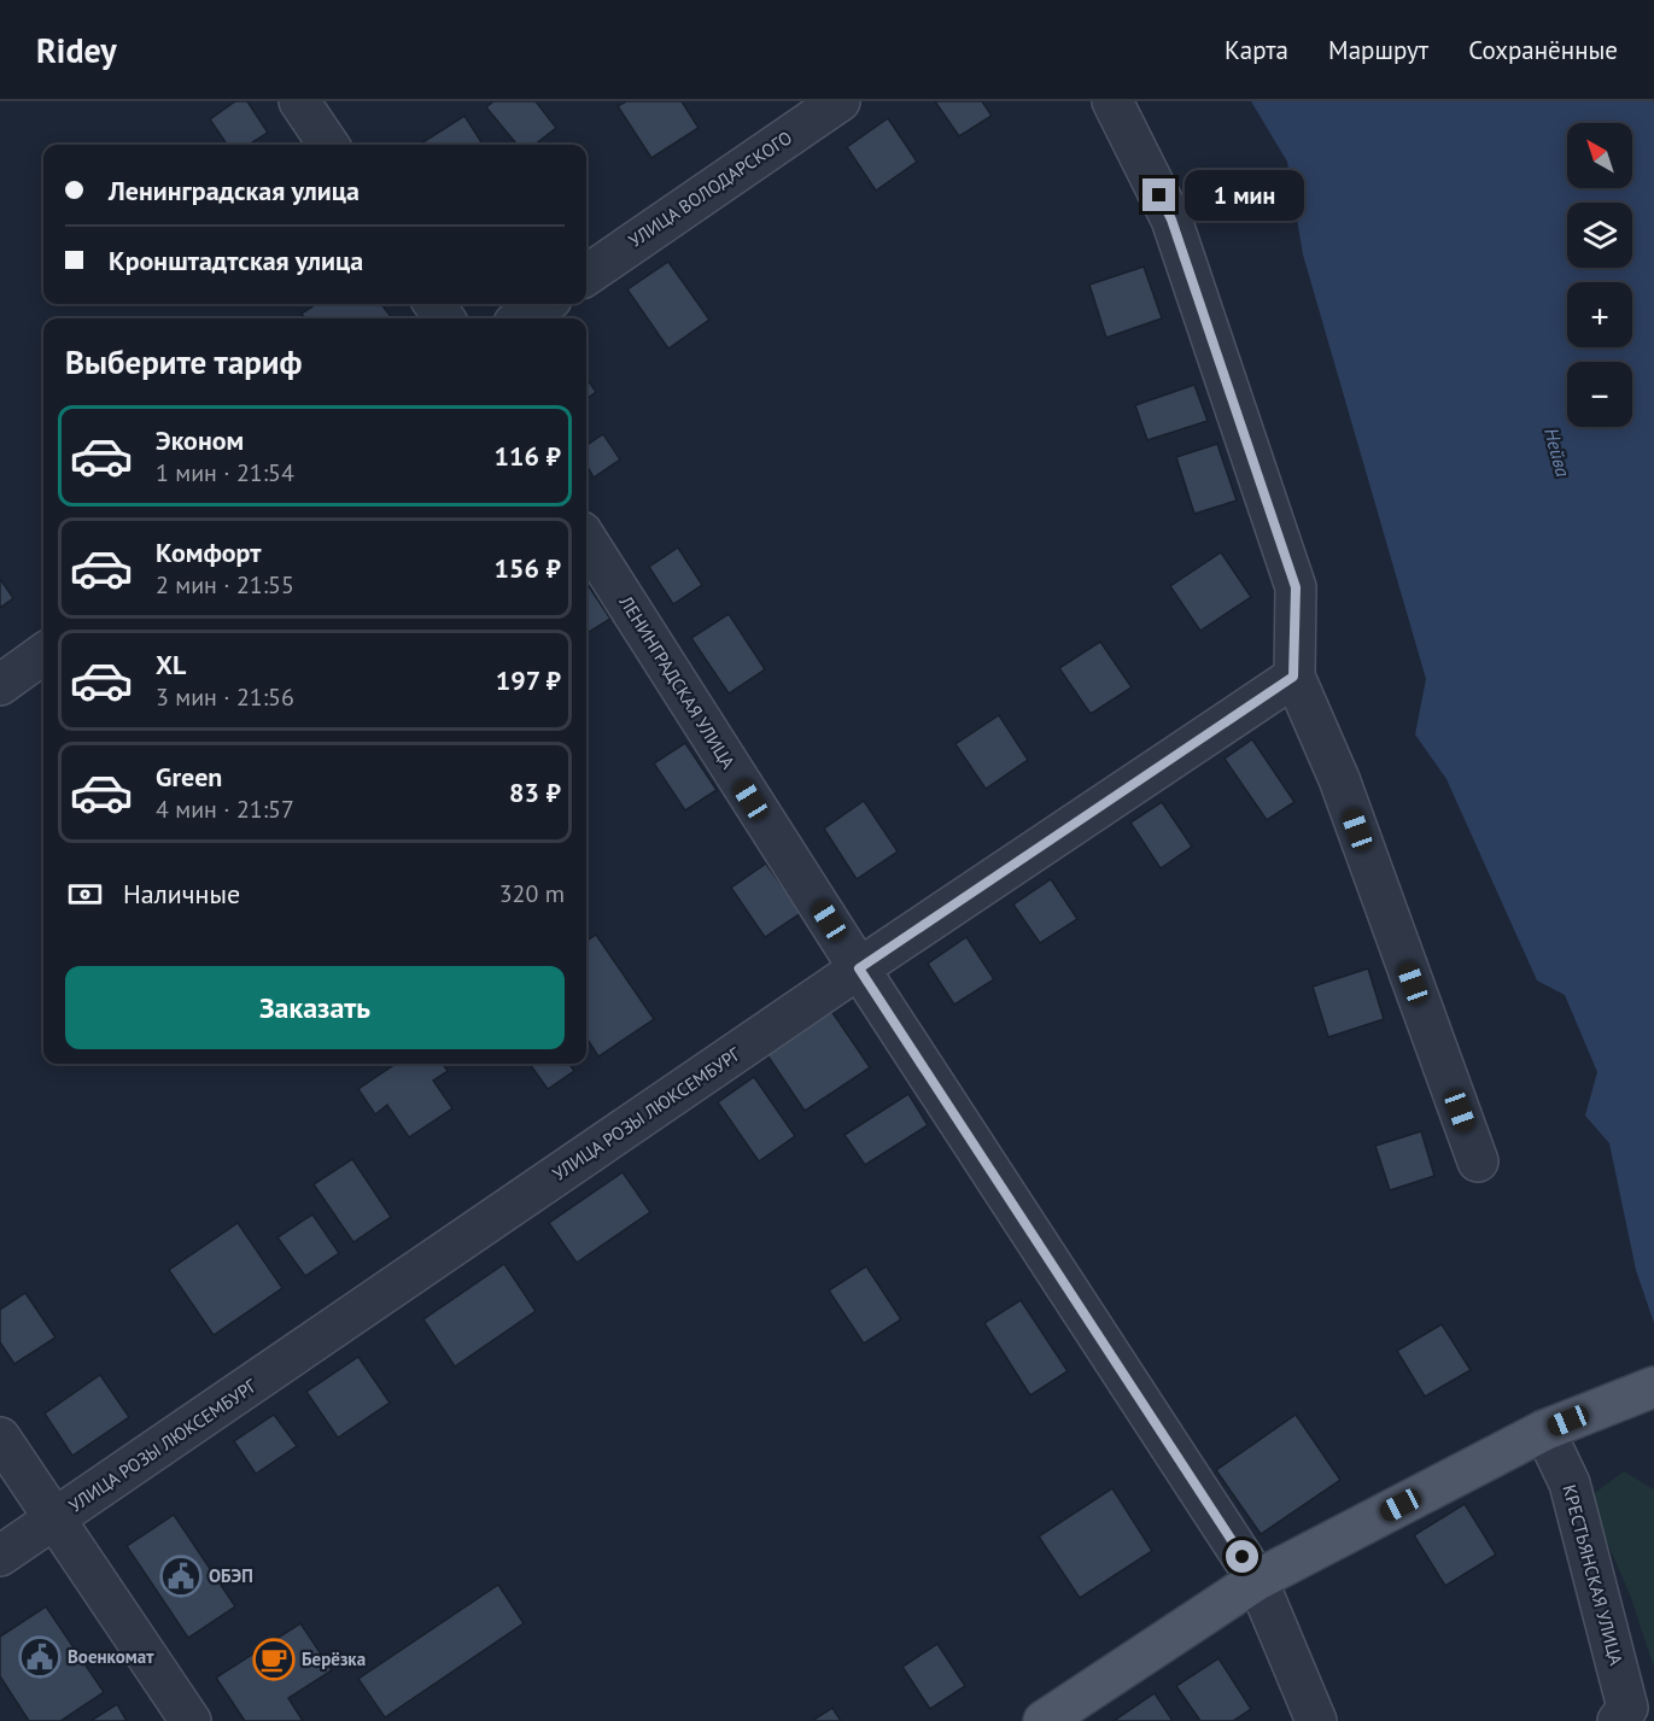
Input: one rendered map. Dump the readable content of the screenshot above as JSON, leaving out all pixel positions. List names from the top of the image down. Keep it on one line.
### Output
{"streets":{"street":["УЛИЦА ВОЛОДАРСКОГО","ЛЕНИНГРАДСКАЯ УЛИЦА","УЛИЦА РОЗЫ ЛЮКСЕМБУРГ","КРЕСТЬЯНСКАЯ УЛИЦА"]},"crossings":[["ЛЕНИНГРАДСКАЯ УЛИЦА","УЛИЦА РОЗЫ ЛЮКСЕМБУРГ"]],"water":["Нейва"],"places":{"public building":["ОБЭП","Военкомат"],"cafe":["Берёзка"]},"north":"top left","page":{"header":"Ridey","nav":["Карта","Маршрут","Сохранённые"],"map_buttons":["+","−"],"banner":["Ленинградская улица","Кронштадтская улица"],"bubble":"1 мин","heading":"Выберите тариф","list":[{"name":"Эконом","note":"1 мин · 21:54","value":"116 ₽"},{"name":"Комфорт","note":"2 мин · 21:55","value":"156 ₽"},{"name":"XL","note":"3 мин · 21:56","value":"197 ₽"},{"name":"Green","note":"4 мин · 21:57","value":"83 ₽"}],"pay":["Наличные","320 m"],"buttons":"Заказать"}}
